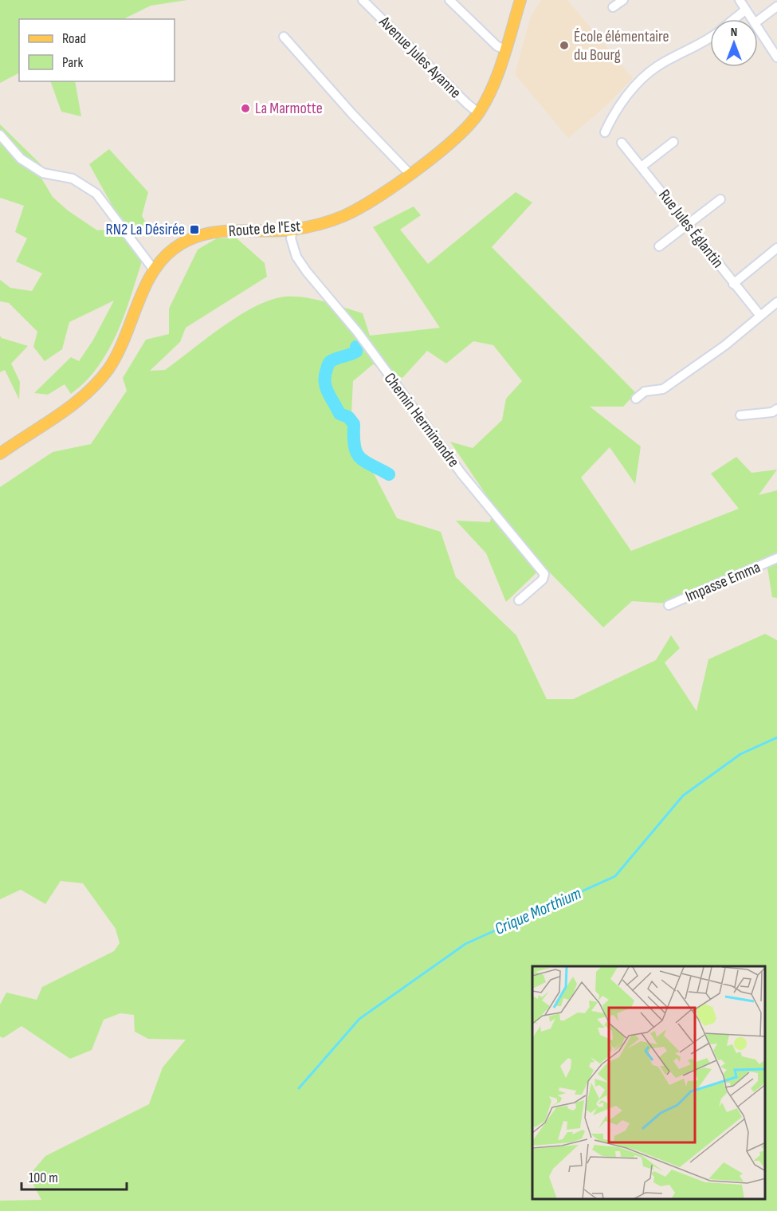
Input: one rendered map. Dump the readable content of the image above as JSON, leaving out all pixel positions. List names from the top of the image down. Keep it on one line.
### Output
{"streets":{"main road":["Route de l'Est"],"street":["Avenue Jules Ayanne","Rue Jules Églantin","Chemin Herminandre","Impasse Emma"]},"crossings":[["Avenue Jules Ayanne","Route de l'Est"],["Route de l'Est","Chemin Herminandre"]],"water":["Crique Morthium"],"places":{"other":["École élémentaire du Bourg","La Marmotte"],"transit":["RN2 La Désirée"]},"legend":["Road","Park"],"scale_bar":"100 m","north":"top"}
